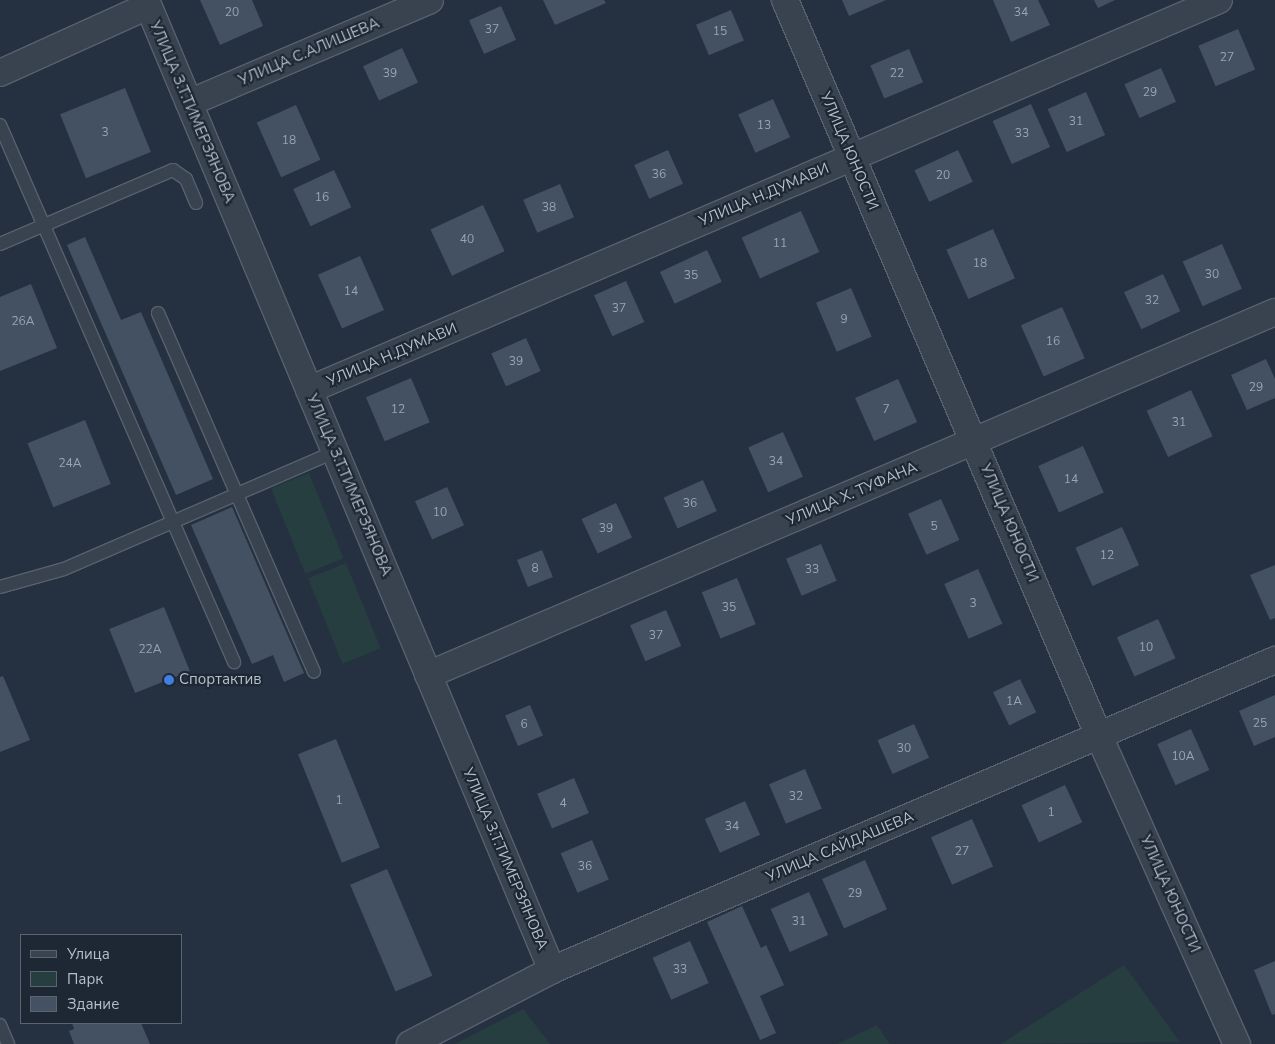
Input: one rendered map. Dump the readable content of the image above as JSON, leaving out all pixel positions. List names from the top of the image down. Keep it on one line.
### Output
{"streets":{"street":["УЛИЦА С.АЛИШЕВА","УЛИЦА З.Т.ТИМЕРЗЯНОВА","УЛИЦА ЮНОСТИ","УЛИЦА Н.ДУМАВИ","УЛИЦА Х. ТУФАНА","УЛИЦА САЙДАШЕВА"]},"crossings":[["УЛИЦА С.АЛИШЕВА","УЛИЦА З.Т.ТИМЕРЗЯНОВА"],["УЛИЦА З.Т.ТИМЕРЗЯНОВА","УЛИЦА Н.ДУМАВИ"],["УЛИЦА З.Т.ТИМЕРЗЯНОВА","УЛИЦА Х. ТУФАНА"],["УЛИЦА З.Т.ТИМЕРЗЯНОВА","УЛИЦА САЙДАШЕВА"],["УЛИЦА ЮНОСТИ","УЛИЦА Н.ДУМАВИ"],["УЛИЦА ЮНОСТИ","УЛИЦА Х. ТУФАНА"],["УЛИЦА ЮНОСТИ","УЛИЦА САЙДАШЕВА"]],"places":["Спортактив"],"house_numbers":["20","34","37","15","27","39","22","29","31","13","3","33","18","36","20","16","38","40","11","18","30","35","14","32","37","9","26А","16","39","29","12","7","31","34","24А","14","36","10","5","39","12","8","33","3","35","37","10","22А","1А","25","6","30","10А","32","1","4","1","34","27","36","29","31","33"],"legend":["Улица","Парк","Здание"]}
